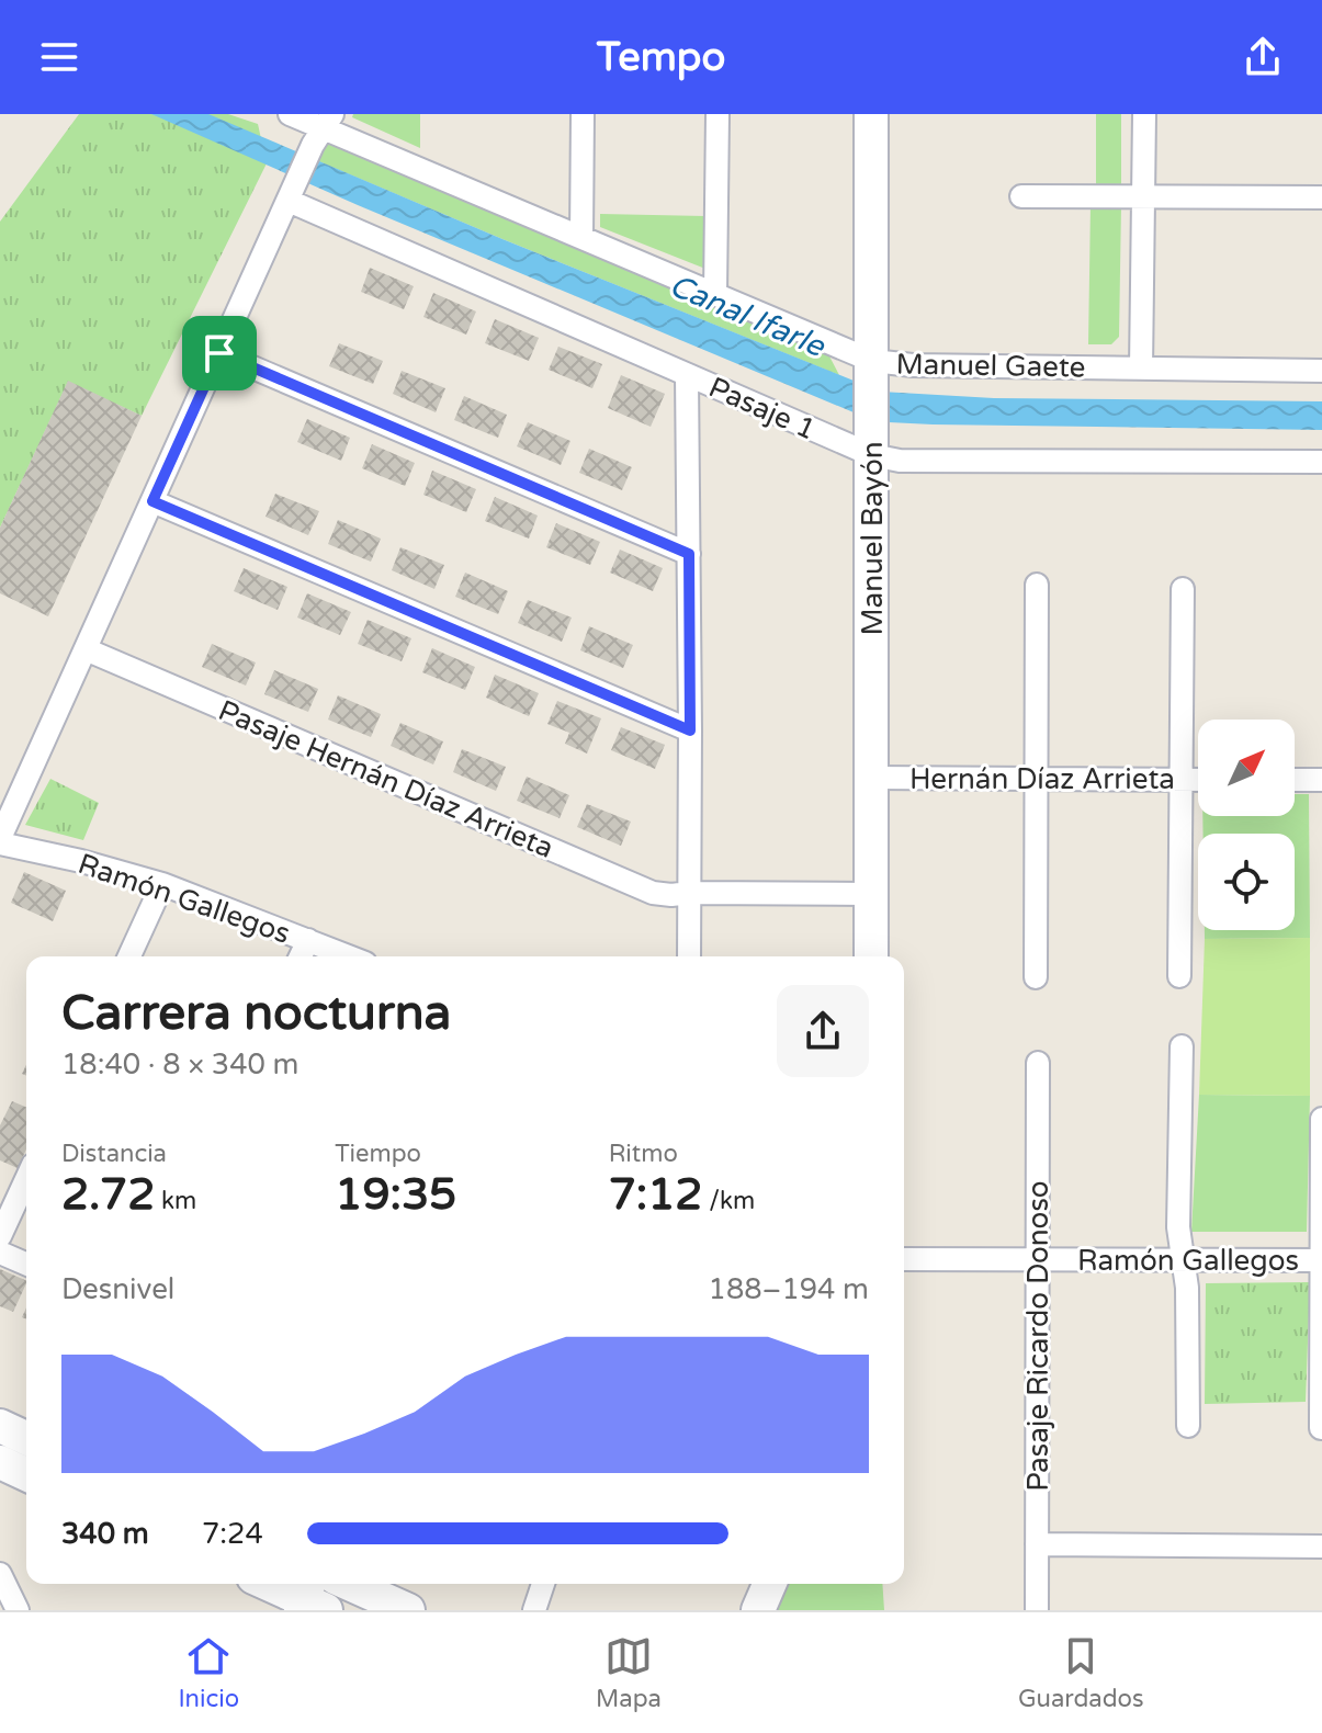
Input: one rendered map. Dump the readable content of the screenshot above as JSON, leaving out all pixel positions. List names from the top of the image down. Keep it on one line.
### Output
{"streets":{"street":["Manuel Gaete","Pasaje 1","Manuel Bayón","Pasaje Hernán Díaz Arrieta","Hernán Díaz Arrieta","Ramón Gallegos","Pasaje Ricardo Donoso"]},"crossings":[["Manuel Gaete","Manuel Bayón"],["Pasaje 1","Manuel Bayón"],["Manuel Bayón","Hernán Díaz Arrieta"],["Ramón Gallegos","Pasaje Ricardo Donoso"]],"water":["Canal Ifarle"],"north":"top right","page":{"header":"Tempo","heading":["Carrera nocturna","18:40 · 8 × 340 m"],"stats":[["Distancia","2.72 km"],["Tiempo","19:35"],["Ritmo","7:12 /km"]],"chart":["Desnivel","188–194 m"],"list":[{"name":"340 m","note":"7:24"}],"tabs":["Inicio","Mapa","Guardados"]}}
